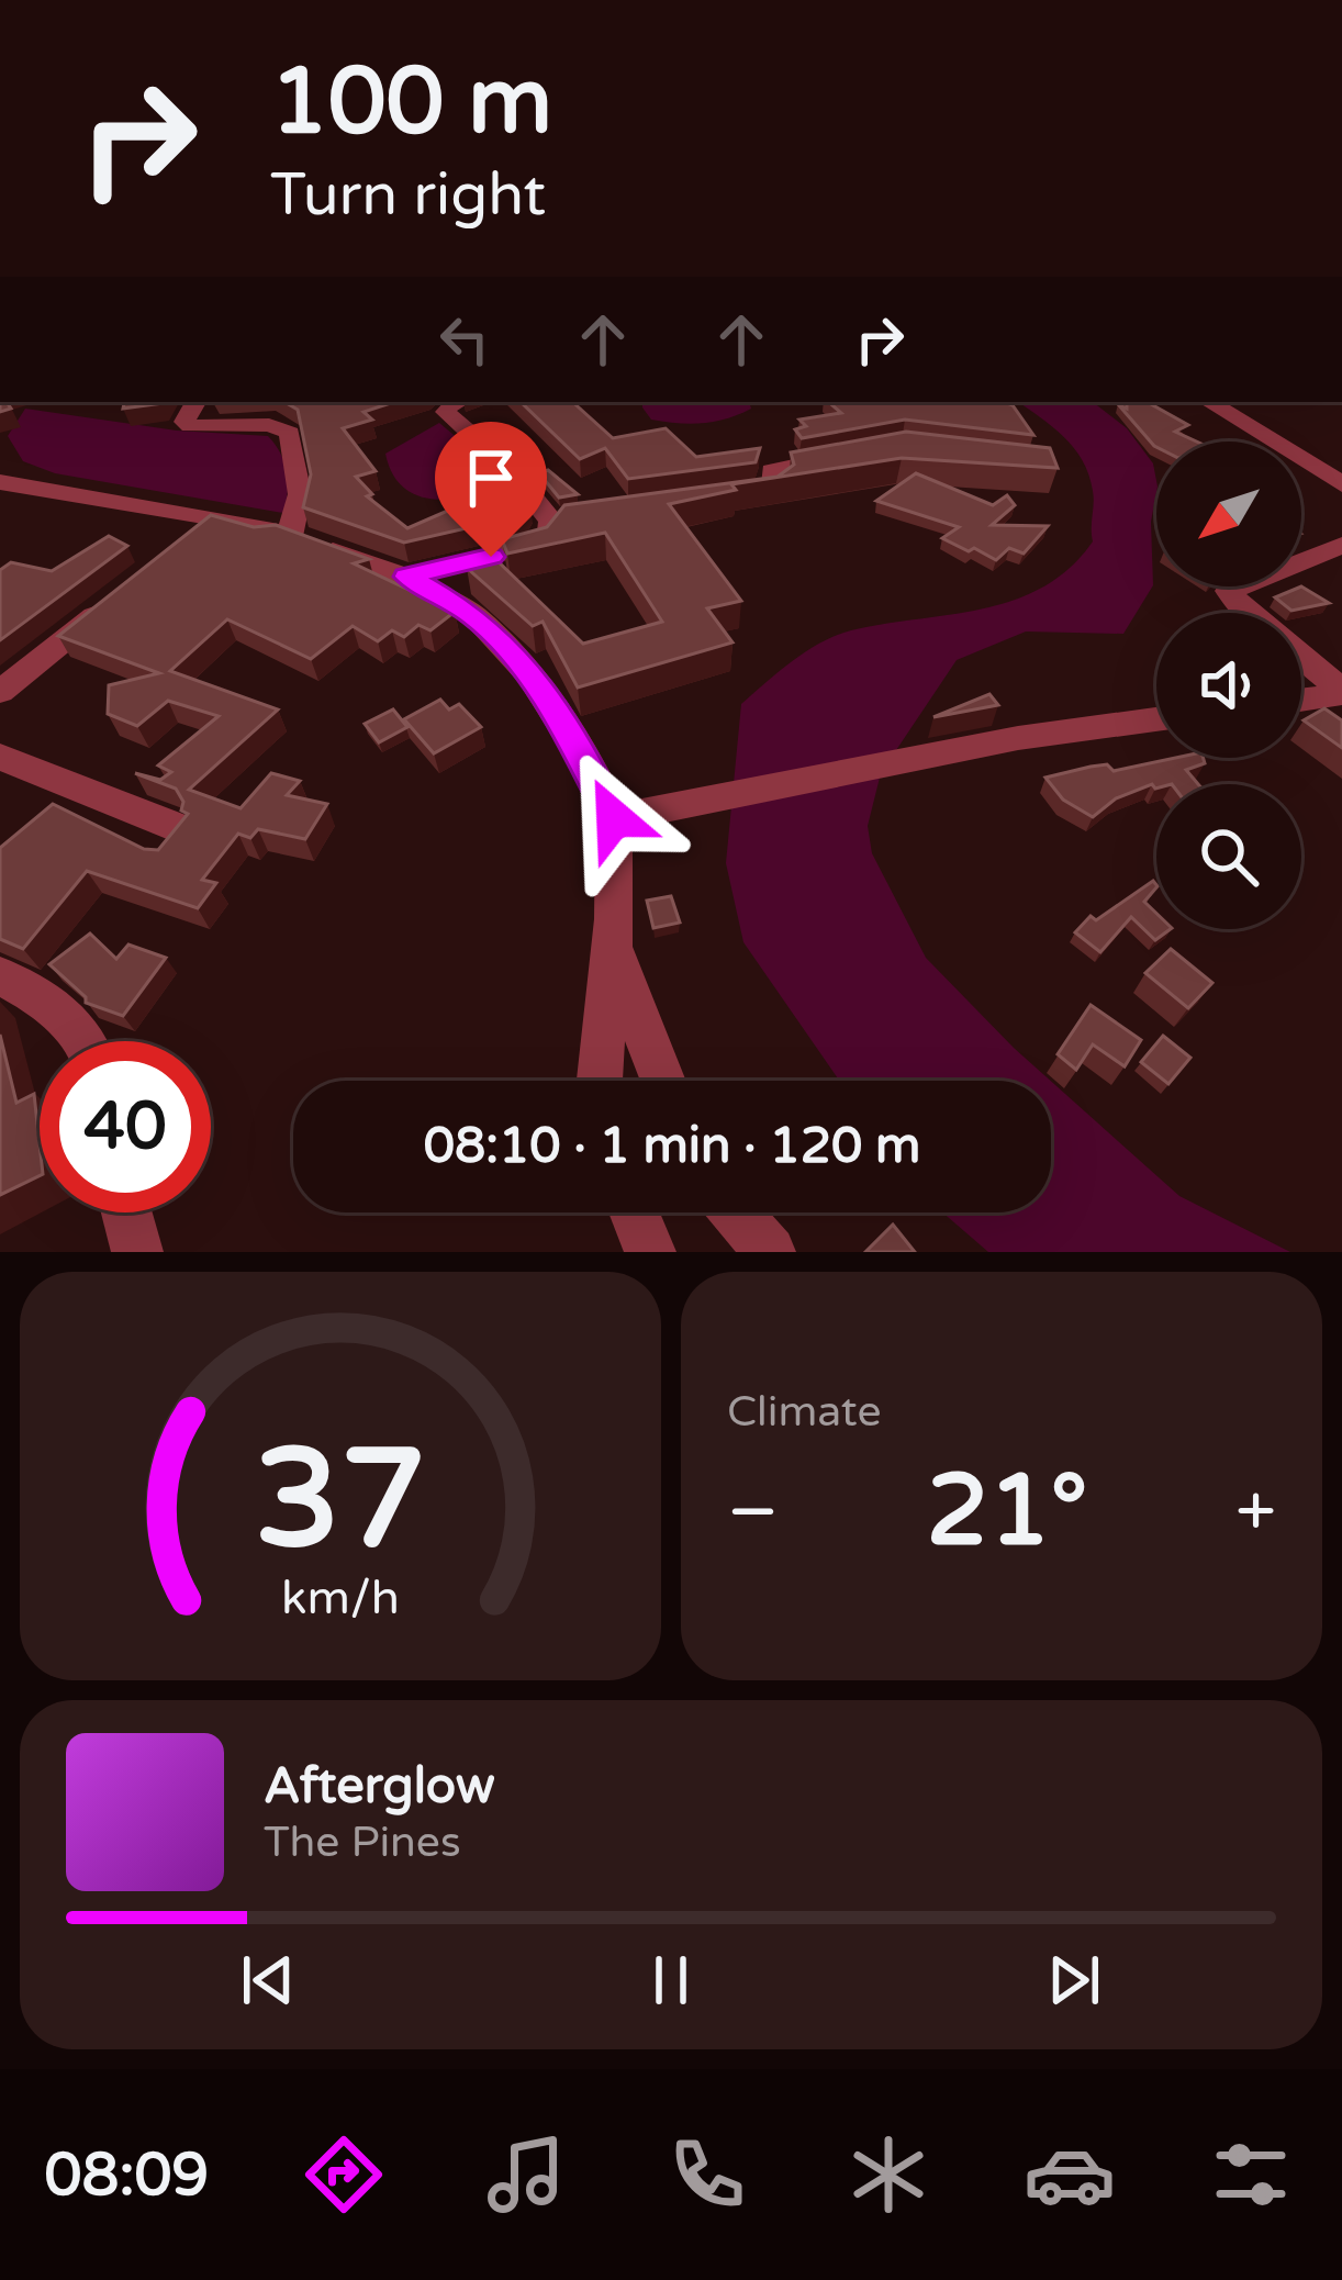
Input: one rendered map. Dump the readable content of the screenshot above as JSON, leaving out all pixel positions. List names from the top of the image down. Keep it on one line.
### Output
{"north":"bottom left","page":{"turn":["100 m","Turn right"],"limit":"40","trip":"08:10 · 1 min · 120 m","tile":"Climate","heat":["−","21°","+"],"song":["Afterglow","The Pines"],"tabs":"08:09","gauge":["37","km/h"]}}
